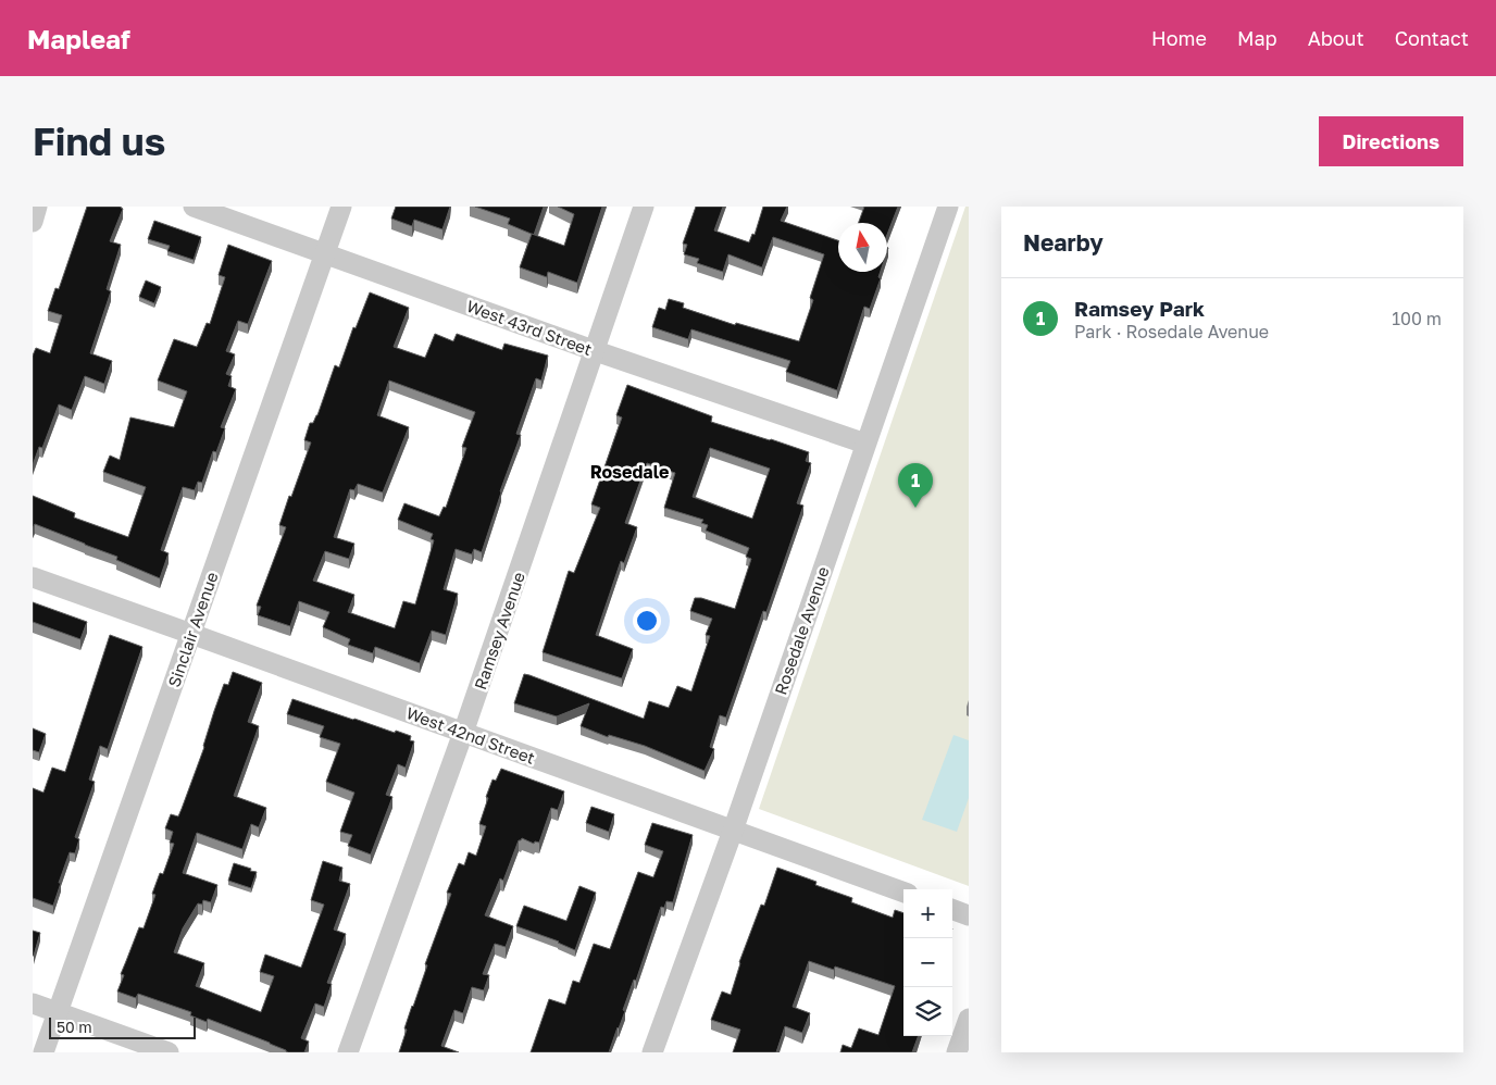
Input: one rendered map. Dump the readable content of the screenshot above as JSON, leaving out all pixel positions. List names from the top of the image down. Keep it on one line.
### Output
{"streets":{"street":["West 43rd Street","Sinclair Avenue","Ramsey Avenue","Rosedale Avenue","West 42nd Street"]},"crossings":[["West 43rd Street","Sinclair Avenue"],["West 43rd Street","Ramsey Avenue"],["West 43rd Street","Rosedale Avenue"],["Sinclair Avenue","West 42nd Street"],["Ramsey Avenue","West 42nd Street"],["Rosedale Avenue","West 42nd Street"]],"districts":["Rosedale"],"scale_bar":"50 m","north":"top","page":{"header":"Mapleaf","nav":["Home","Map","About","Contact"],"buttons":"Directions","title":"Find us","heading":"Nearby","list":[{"mark":"1","name":"Ramsey Park","note":"Park · Rosedale Avenue","value":"100 m"}],"pins":"1","map_buttons":["+","−"],"scale":"50 m"}}
